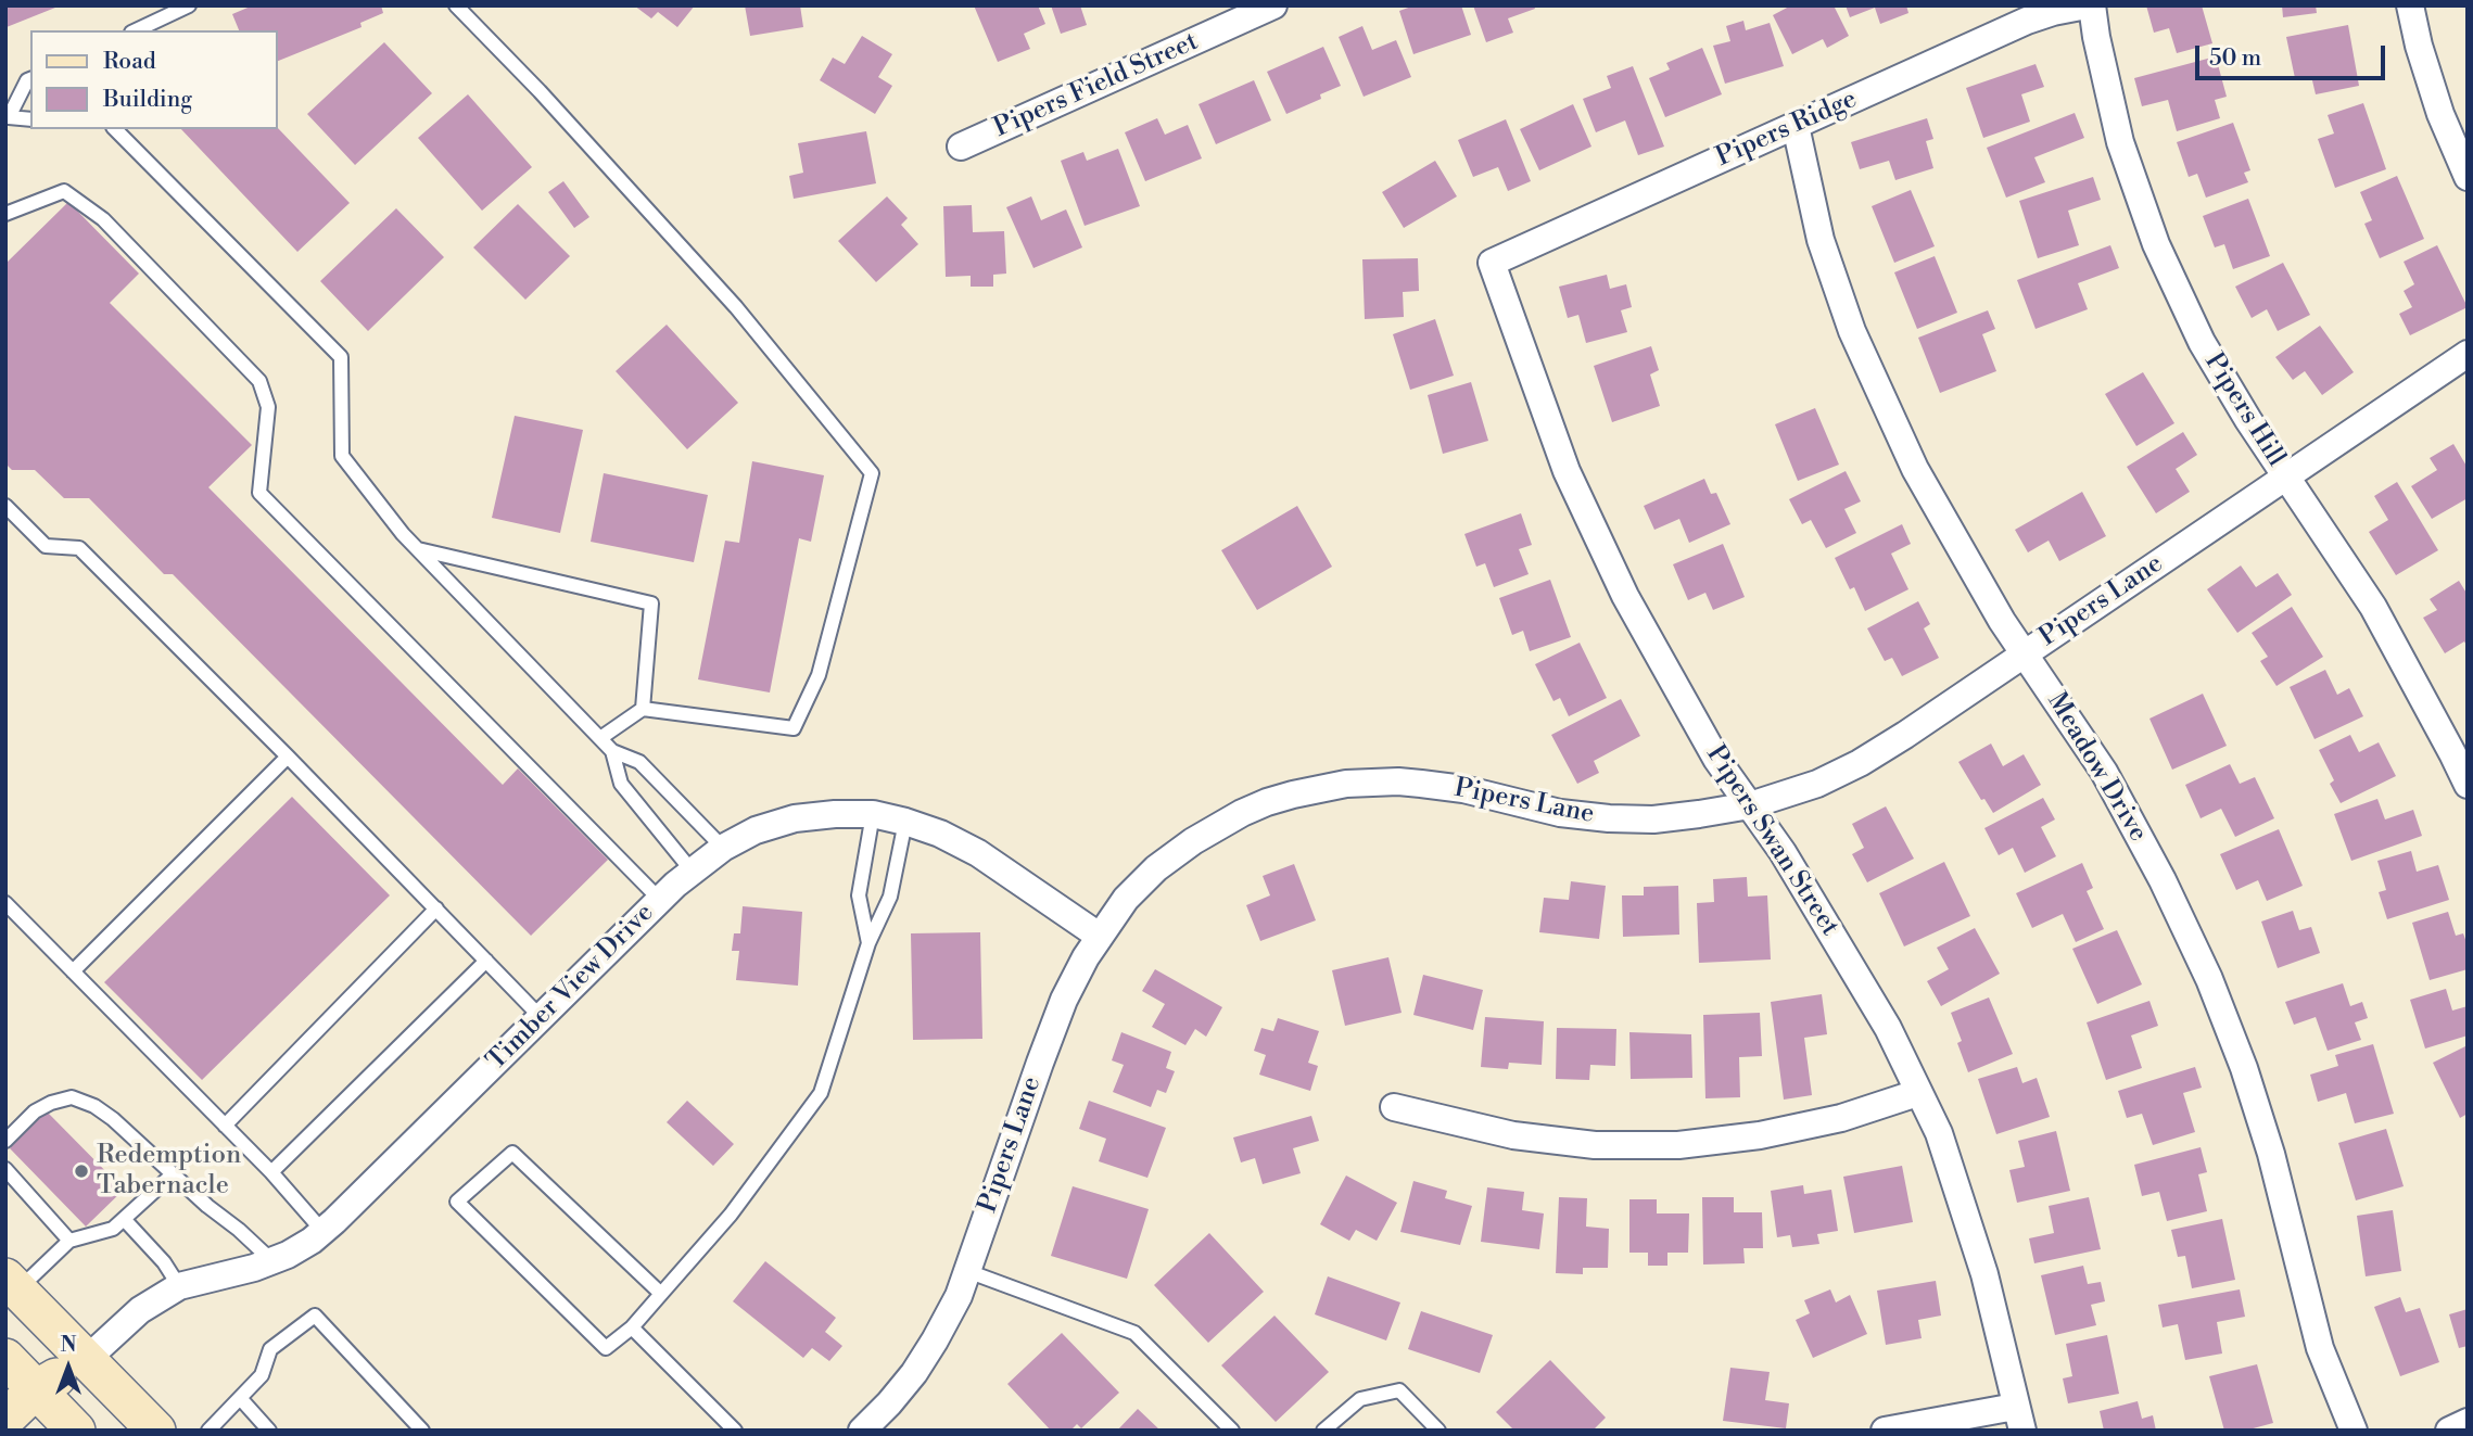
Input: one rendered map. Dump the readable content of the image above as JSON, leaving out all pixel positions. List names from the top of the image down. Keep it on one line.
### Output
{"streets":{"main road":["Timber View Drive"],"street":["Pipers Field Street","Pipers Ridge","Pipers Hill","Pipers Lane","Meadow Drive","Pipers Swan Street"]},"crossings":[["Pipers Ridge","Meadow Drive"],["Pipers Ridge","Pipers Swan Street"],["Pipers Hill","Pipers Lane"],["Pipers Lane","Meadow Drive"],["Pipers Lane","Pipers Swan Street"],["Pipers Lane","Timber View Drive"]],"places":["Redemption Tabernacle"],"legend":["Road","Building"],"scale_bar":"50 m","north":"top"}
